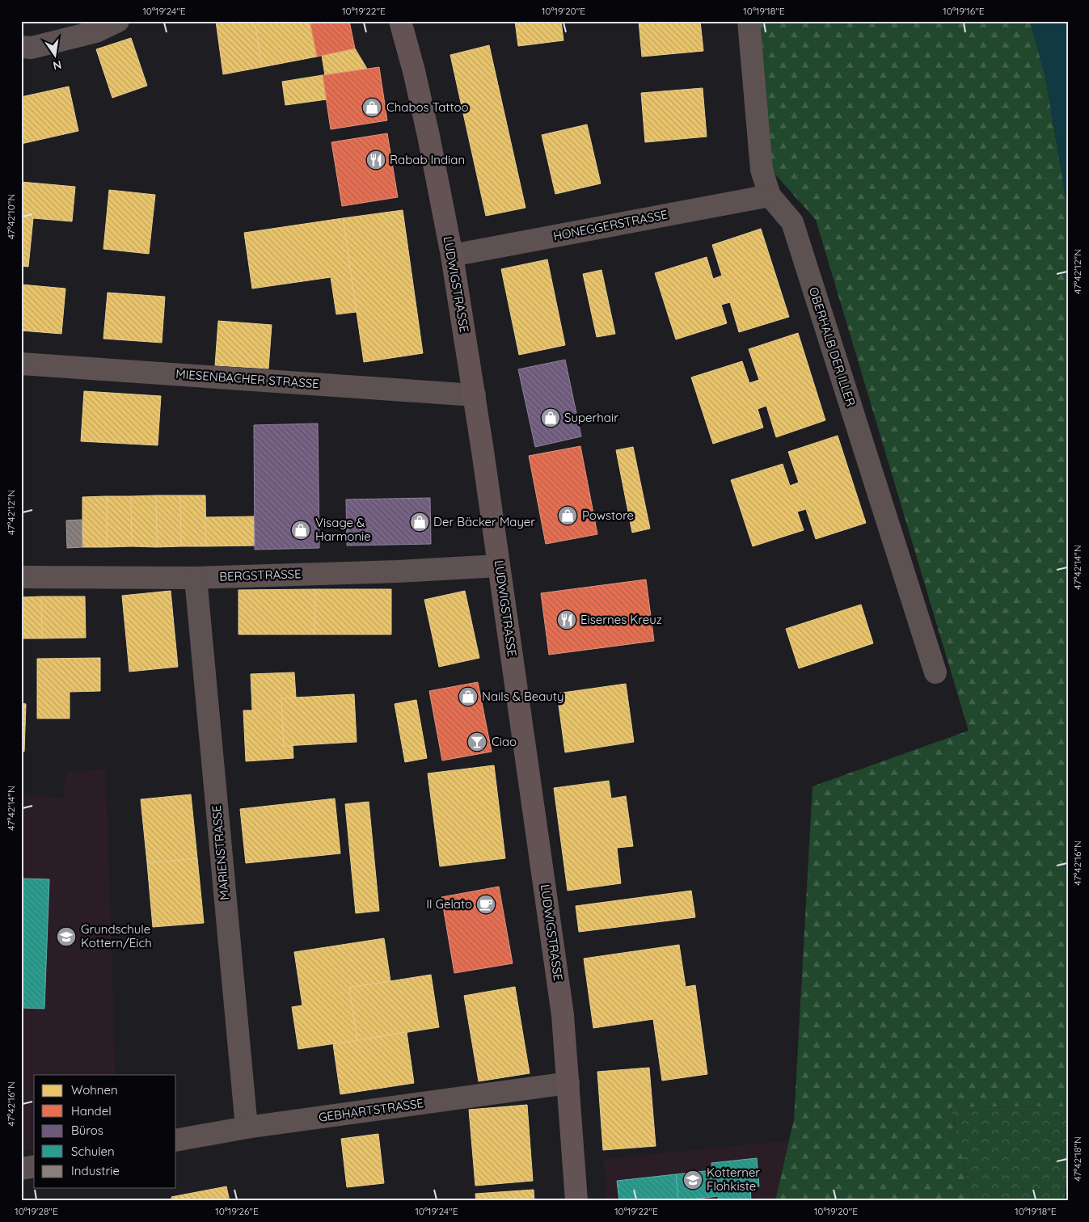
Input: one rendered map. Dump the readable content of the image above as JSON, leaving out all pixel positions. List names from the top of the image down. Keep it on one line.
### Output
{"streets":{"street":["HONEGGERSTRASSE","LUDWIGSTRASSE","OBERHALB DER ILLER","MIESENBACHER STRASSE","BERGSTRASSE","MARIENSTRASSE","GEBHARTSTRASSE"]},"crossings":[["HONEGGERSTRASSE","LUDWIGSTRASSE"],["HONEGGERSTRASSE","OBERHALB DER ILLER"],["LUDWIGSTRASSE","MIESENBACHER STRASSE"],["LUDWIGSTRASSE","BERGSTRASSE"],["LUDWIGSTRASSE","GEBHARTSTRASSE"],["BERGSTRASSE","MARIENSTRASSE"],["MARIENSTRASSE","GEBHARTSTRASSE"]],"places":{"shop":["Chabos Tattoo","Superhair","Powstore","Der Bäcker Mayer","Visage & Harmonie","Nails & Beauty"],"restaurant":["Rabab Indian","Eisernes Kreuz"],"bar":["Ciao"],"cafe":["Il Gelato"],"school or university":["Grundschule Kottern/Eich","Kotterner Flohkiste"]},"legend":["Wohnen","Handel","Büros","Schulen","Industrie"],"north":"bottom","coordinates":["10°19'24\"E","10°19'22\"E","10°19'20\"E","10°19'18\"E","10°19'16\"E","47°42'10\"N","47°42'12\"N","47°42'14\"N","47°42'16\"N","47°42'18\"N","10°19'28\"E","10°19'26\"E"]}
